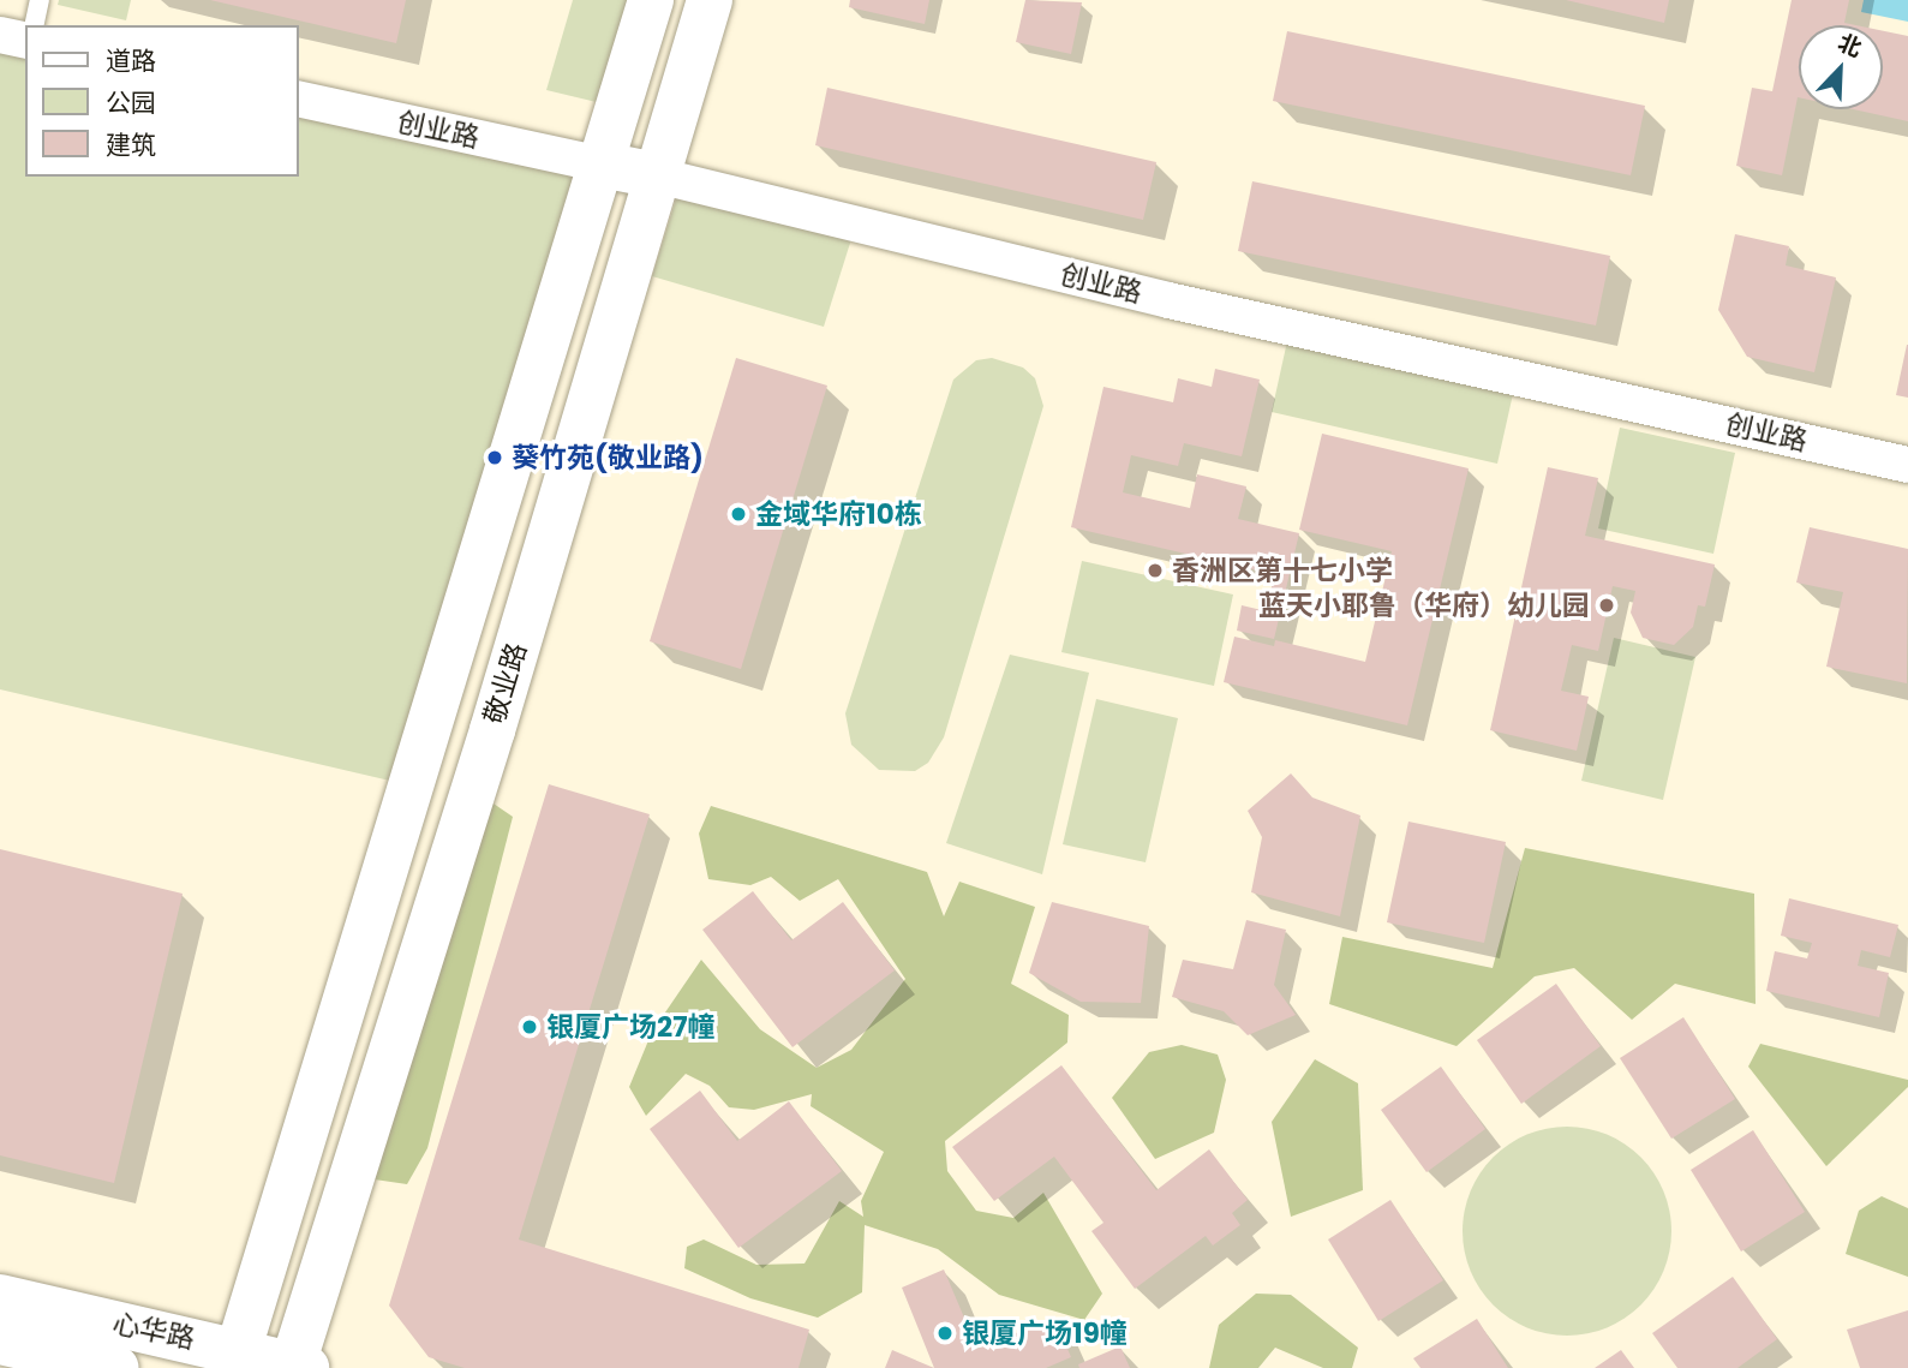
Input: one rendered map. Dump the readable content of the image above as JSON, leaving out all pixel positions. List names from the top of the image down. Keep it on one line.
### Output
{"streets":{"main road":["创业路","敬业路","心华路"]},"crossings":[["创业路","敬业路"],["敬业路","心华路"]],"places":["葵竹苑(敬业路)","金域华府10栋","香洲区第十七小学","蓝天小耶鲁（华府）幼儿园","银厦广场27幢","银厦广场19幢"],"legend":["道路","公园","建筑"],"north":"top right"}
